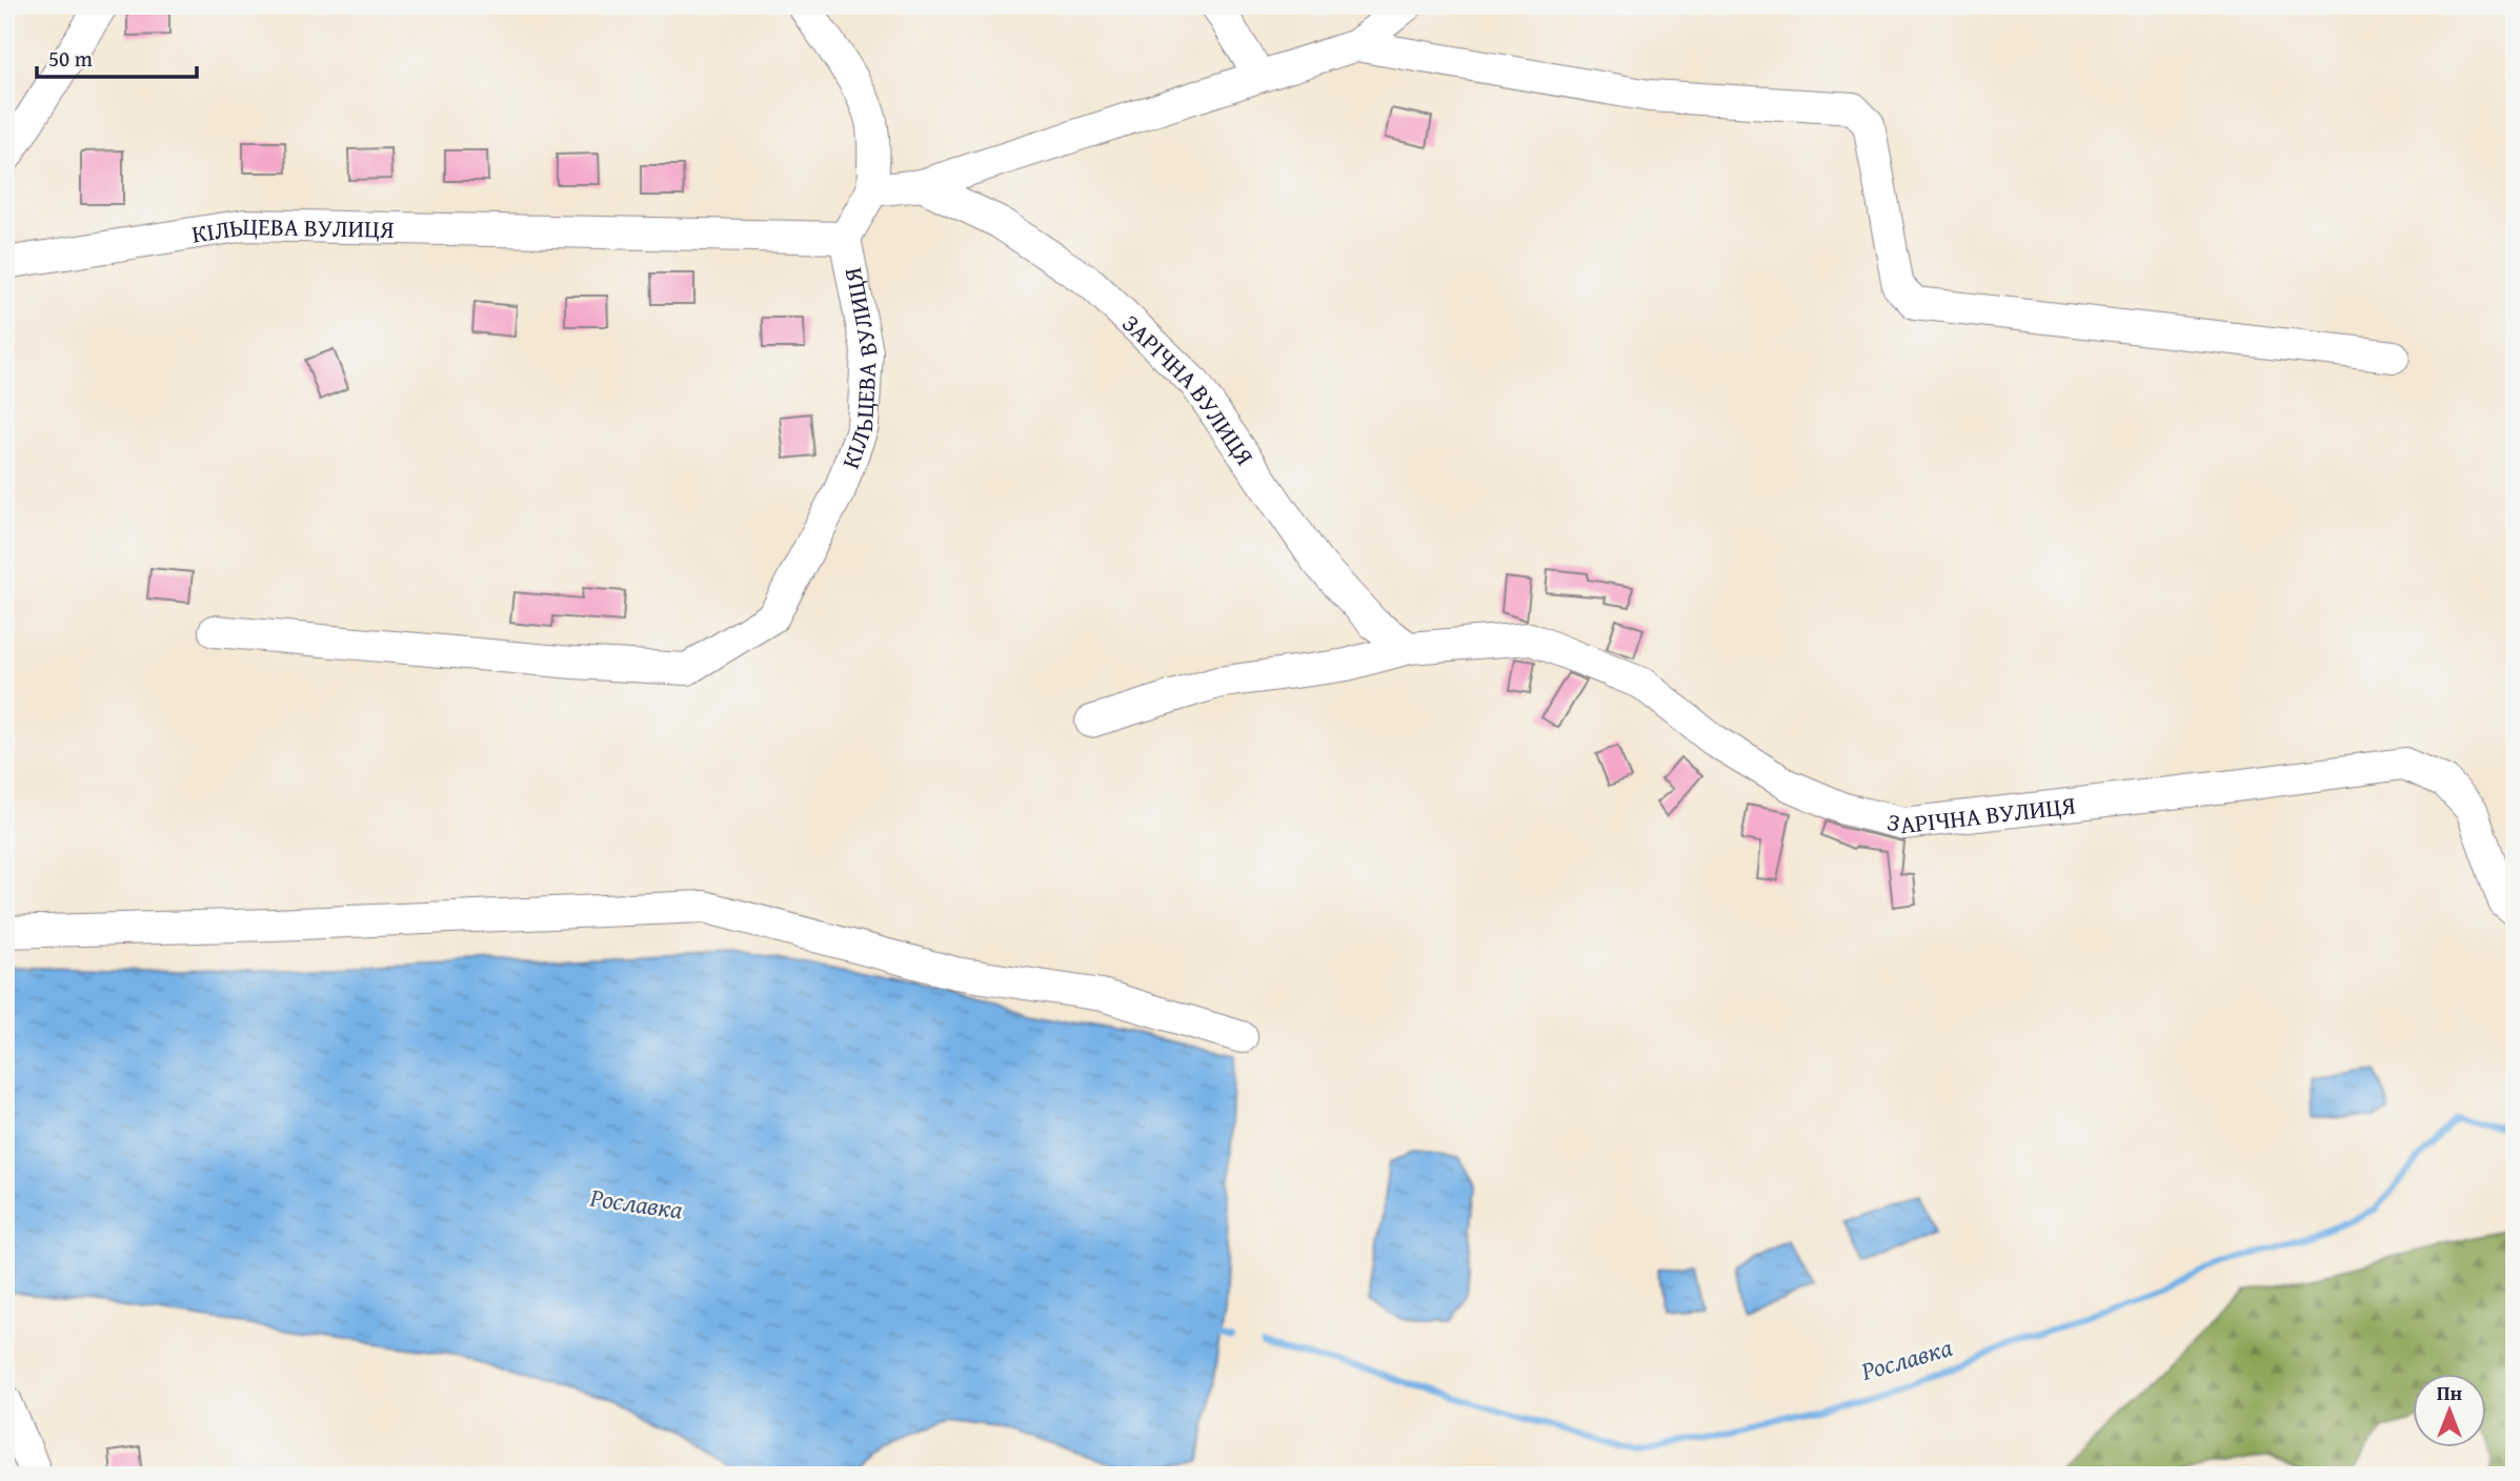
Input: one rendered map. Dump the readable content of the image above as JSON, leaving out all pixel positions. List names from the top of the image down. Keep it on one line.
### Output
{"streets":{"street":["КІЛЬЦЕВА ВУЛИЦЯ","ЗАРІЧНА ВУЛИЦЯ"]},"water":["Рославка"],"scale_bar":"50 m","north":"top"}
